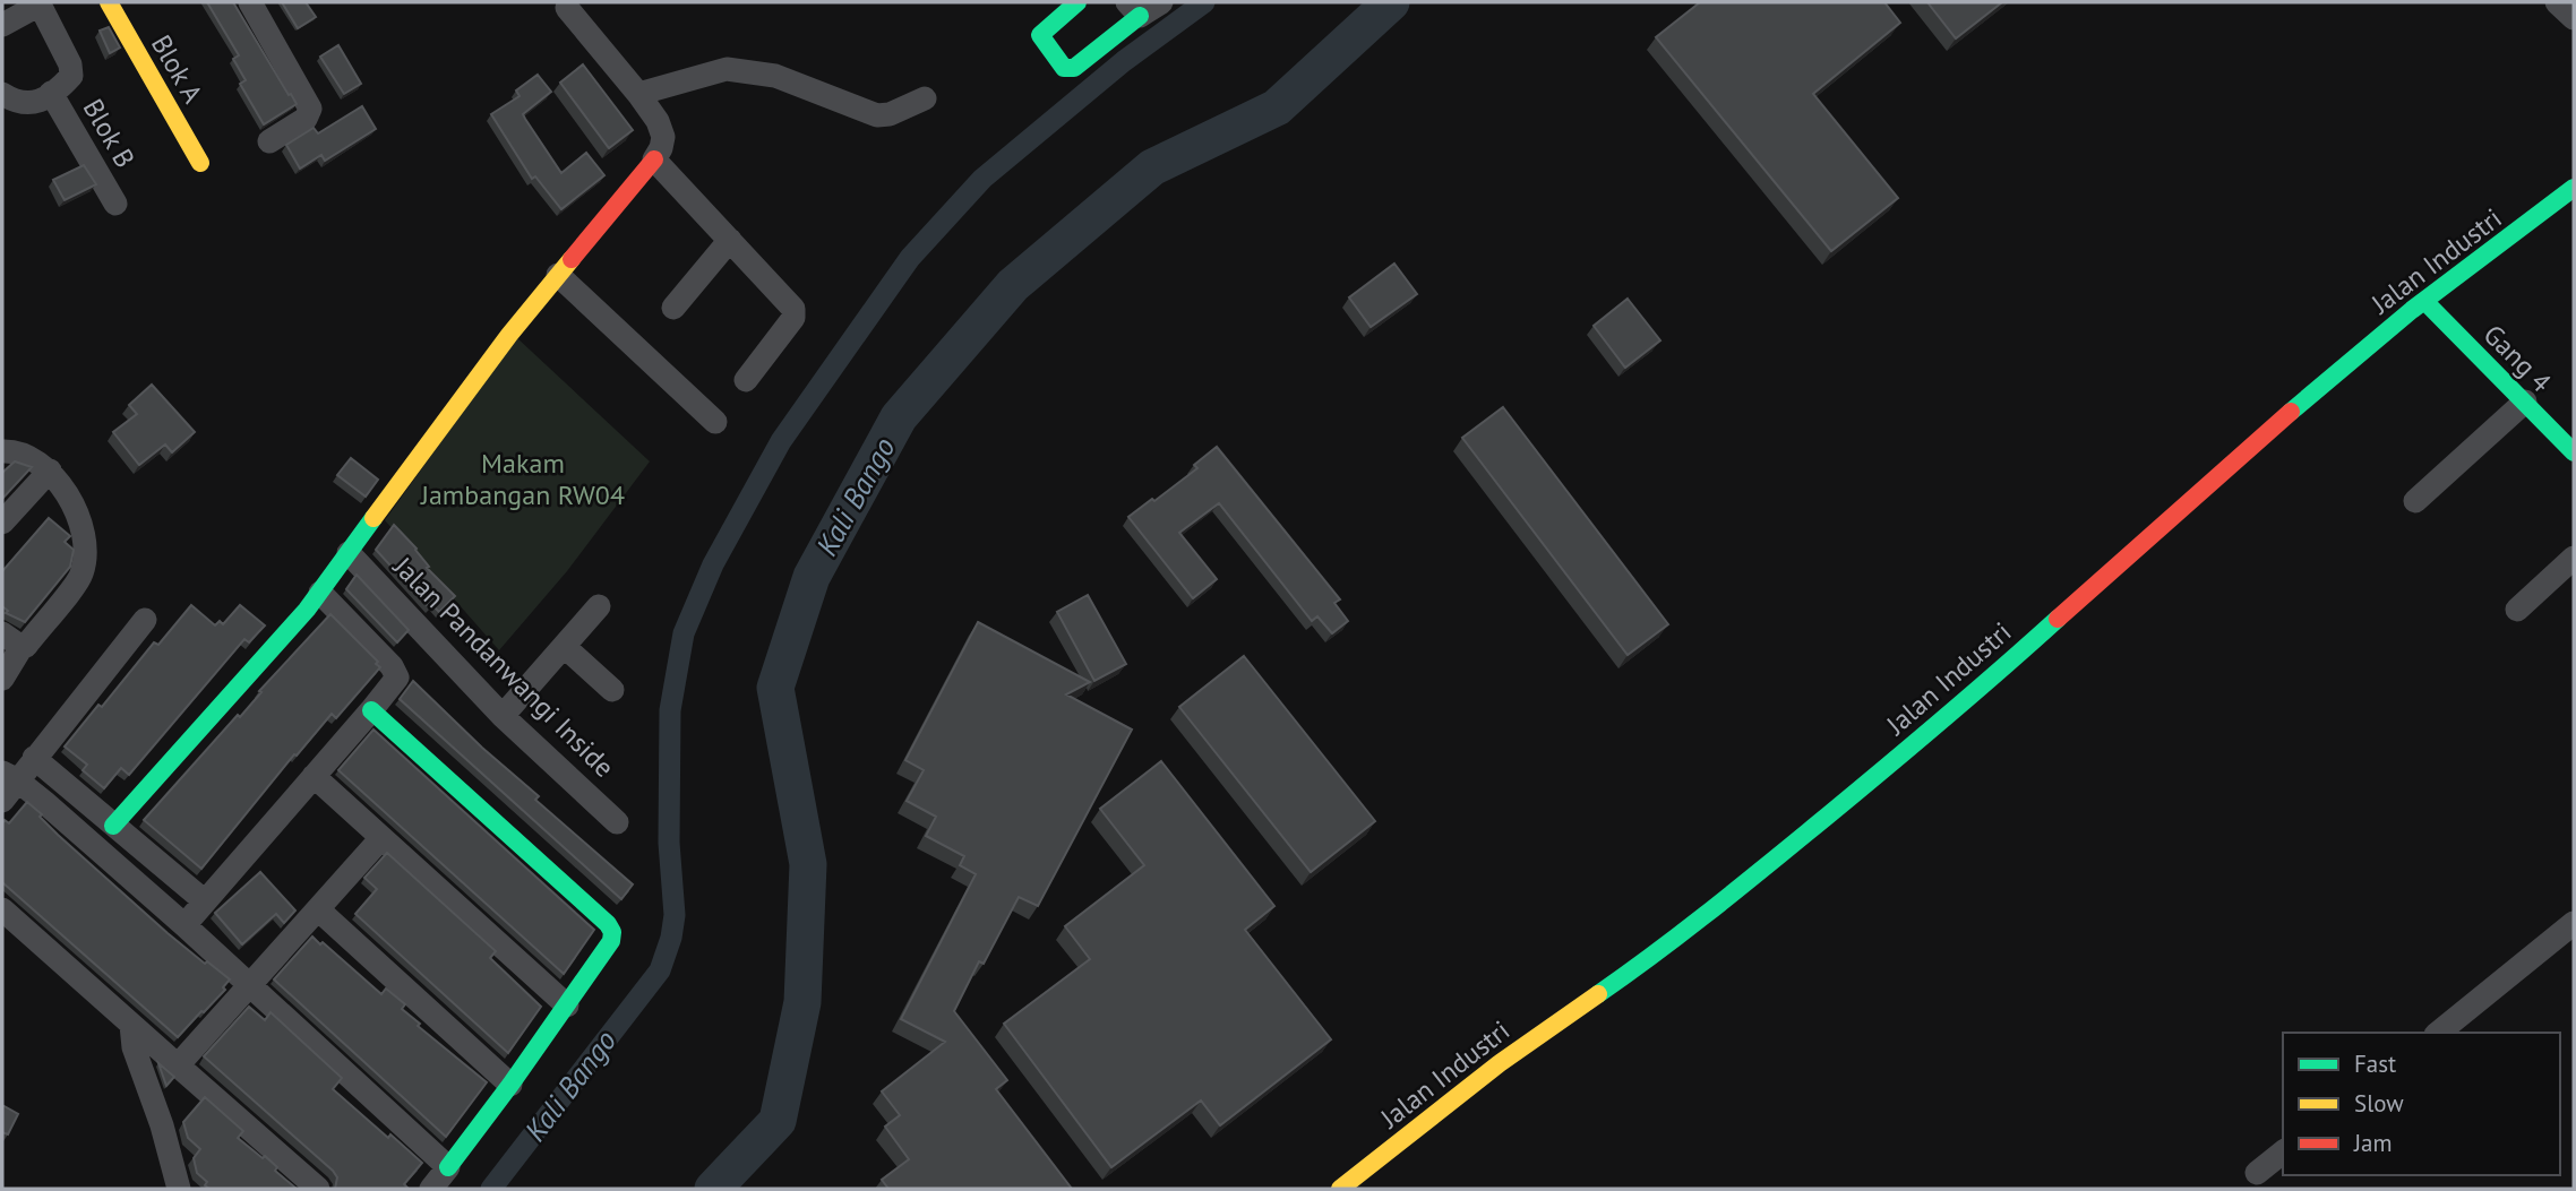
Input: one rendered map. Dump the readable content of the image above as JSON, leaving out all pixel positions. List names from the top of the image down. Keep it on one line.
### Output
{"streets":{"street":["Blok A","Blok B","Jalan Industri","Gang 4","Jalan Pandanwangi Inside"]},"crossings":[["Jalan Industri","Gang 4"]],"water":["Kali Bango"],"parks":["Makam Jambangan RW04"],"legend":["Fast","Slow","Jam"]}
